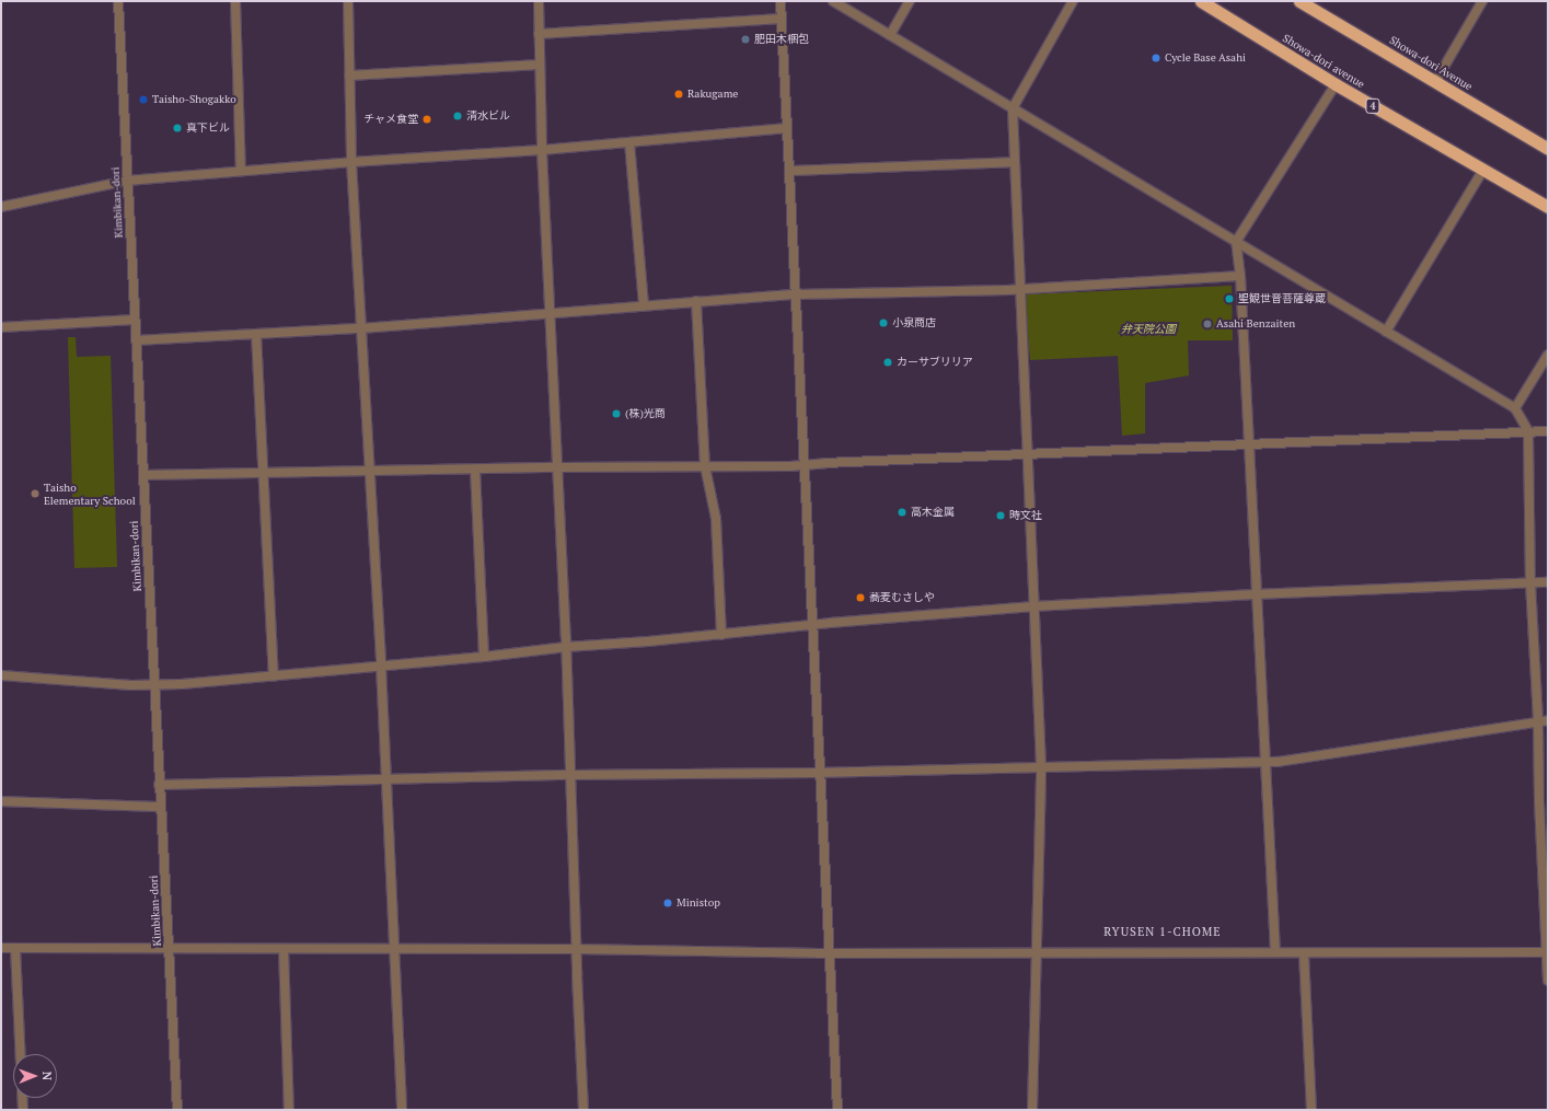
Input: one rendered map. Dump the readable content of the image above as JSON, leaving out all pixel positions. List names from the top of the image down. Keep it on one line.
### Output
{"streets":{"highway":["Showa-dori avenue","Showa-dori Avenue","4"],"street":["Kimbikan-dori"]},"districts":["RYUSEN 1-CHOME"],"parks":["弁天院公園"],"places":["肥田木梱包","Cycle Base Asahi","Rakugame","Taisho-Shogakko","清水ビル","チャメ食堂","真下ビル","聖観世音菩薩尊蔵","小泉商店","Asahi Benzaiten","カーサブリリア","(株)光商","Taisho Elementary School","高木金属","時文社","蕎麦むさしや","Ministop"],"north":"right"}
